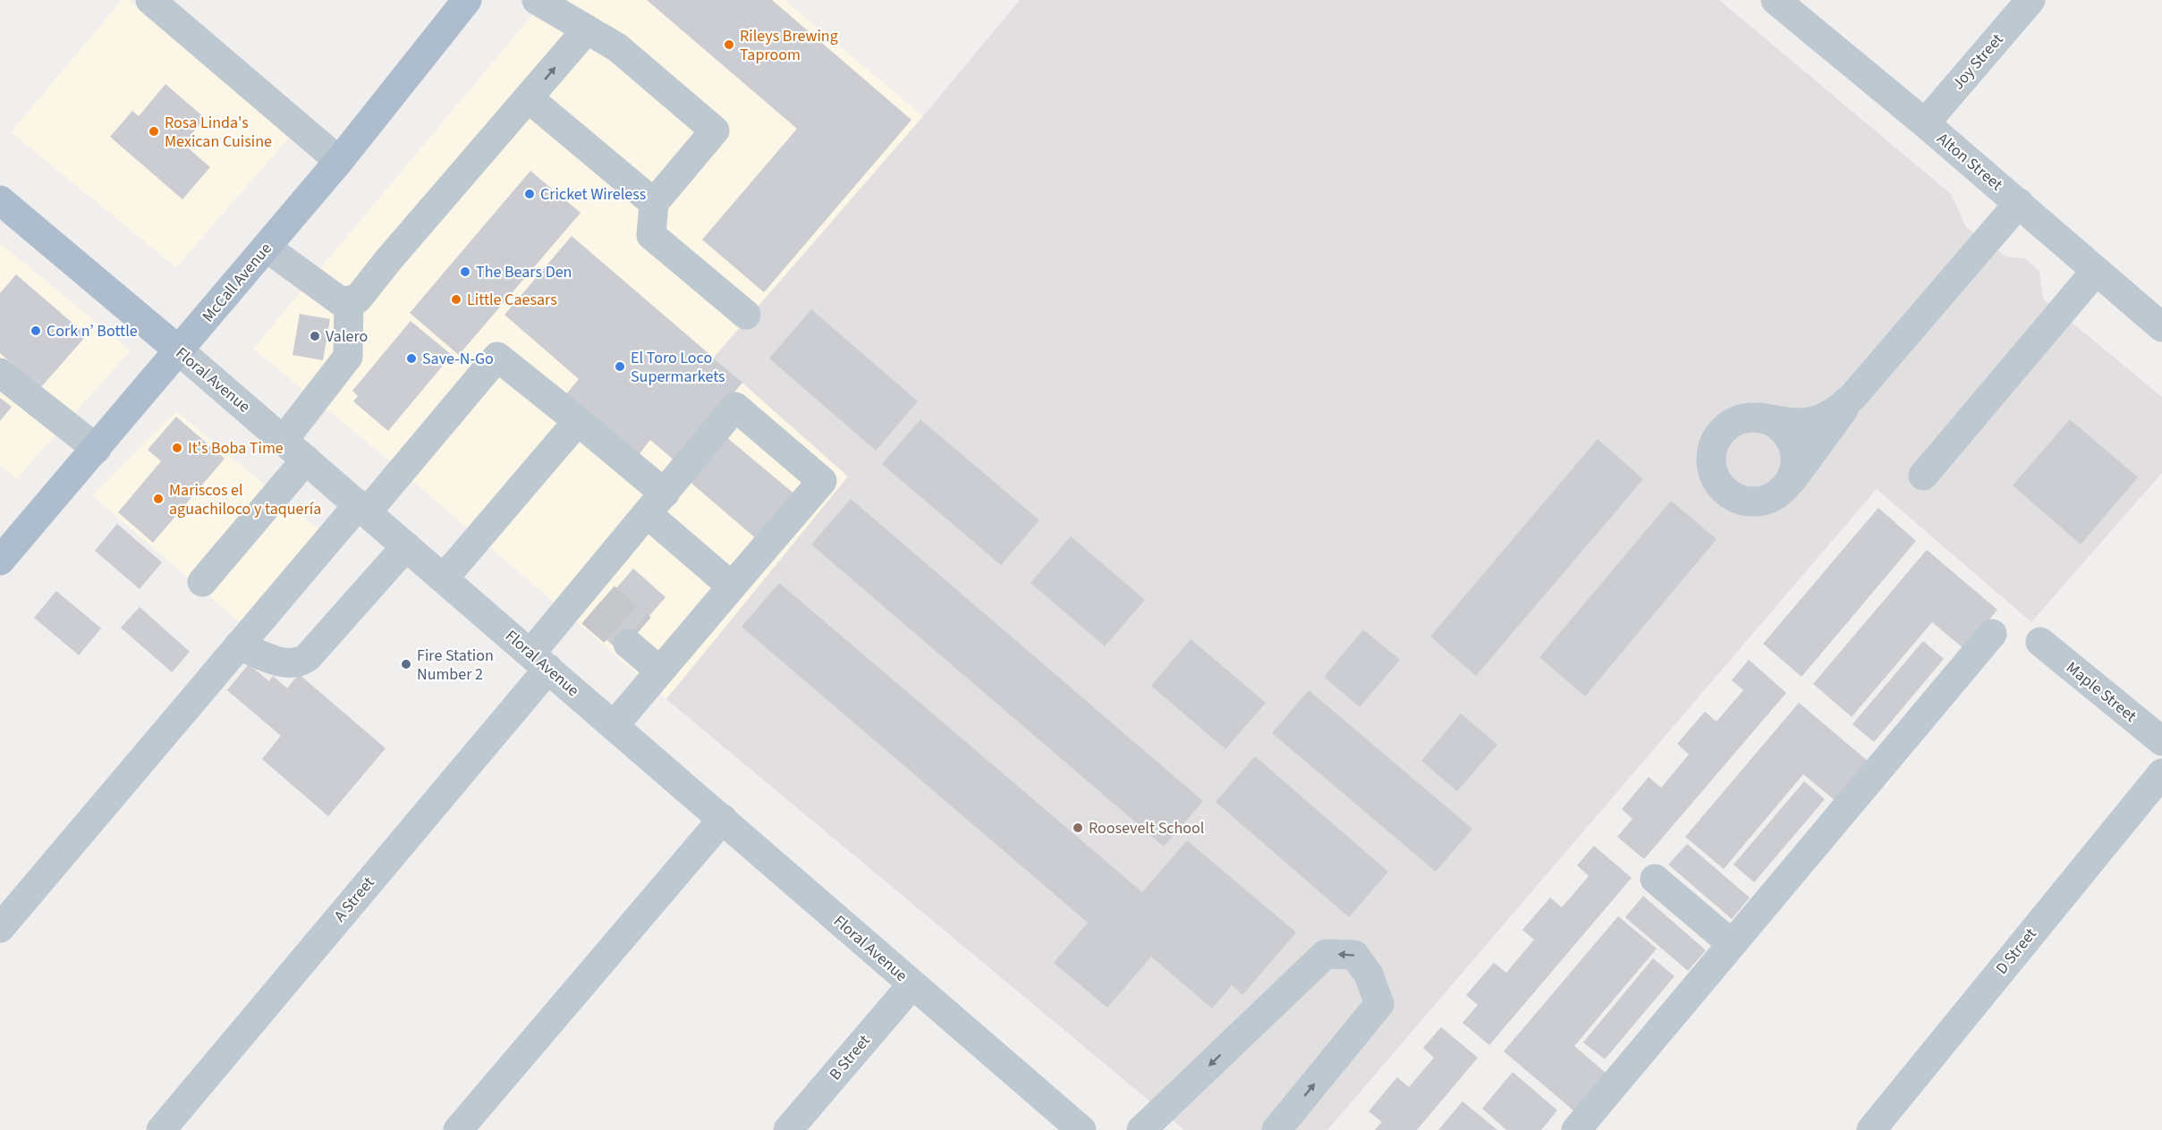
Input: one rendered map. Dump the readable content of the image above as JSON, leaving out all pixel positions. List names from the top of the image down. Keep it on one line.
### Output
{"streets":{"main road":["McCall Avenue","Floral Avenue"],"street":["Joy Street","Alton Street","Maple Street","A Street","D Street","B Street"]},"crossings":[["Joy Street","Alton Street"],["McCall Avenue","Floral Avenue"],["Floral Avenue","A Street"],["Floral Avenue","B Street"]],"places":["Rileys Brewing Taproom","Rosa Linda's Mexican Cuisine","Cricket Wireless","The Bears Den","Little Caesars","Cork n’ Bottle","Valero","Save-N-Go","El Toro Loco Supermarkets","It's Boba Time","Mariscos el aguachiloco y taquería","Fire Station Number 2","Roosevelt School"]}
